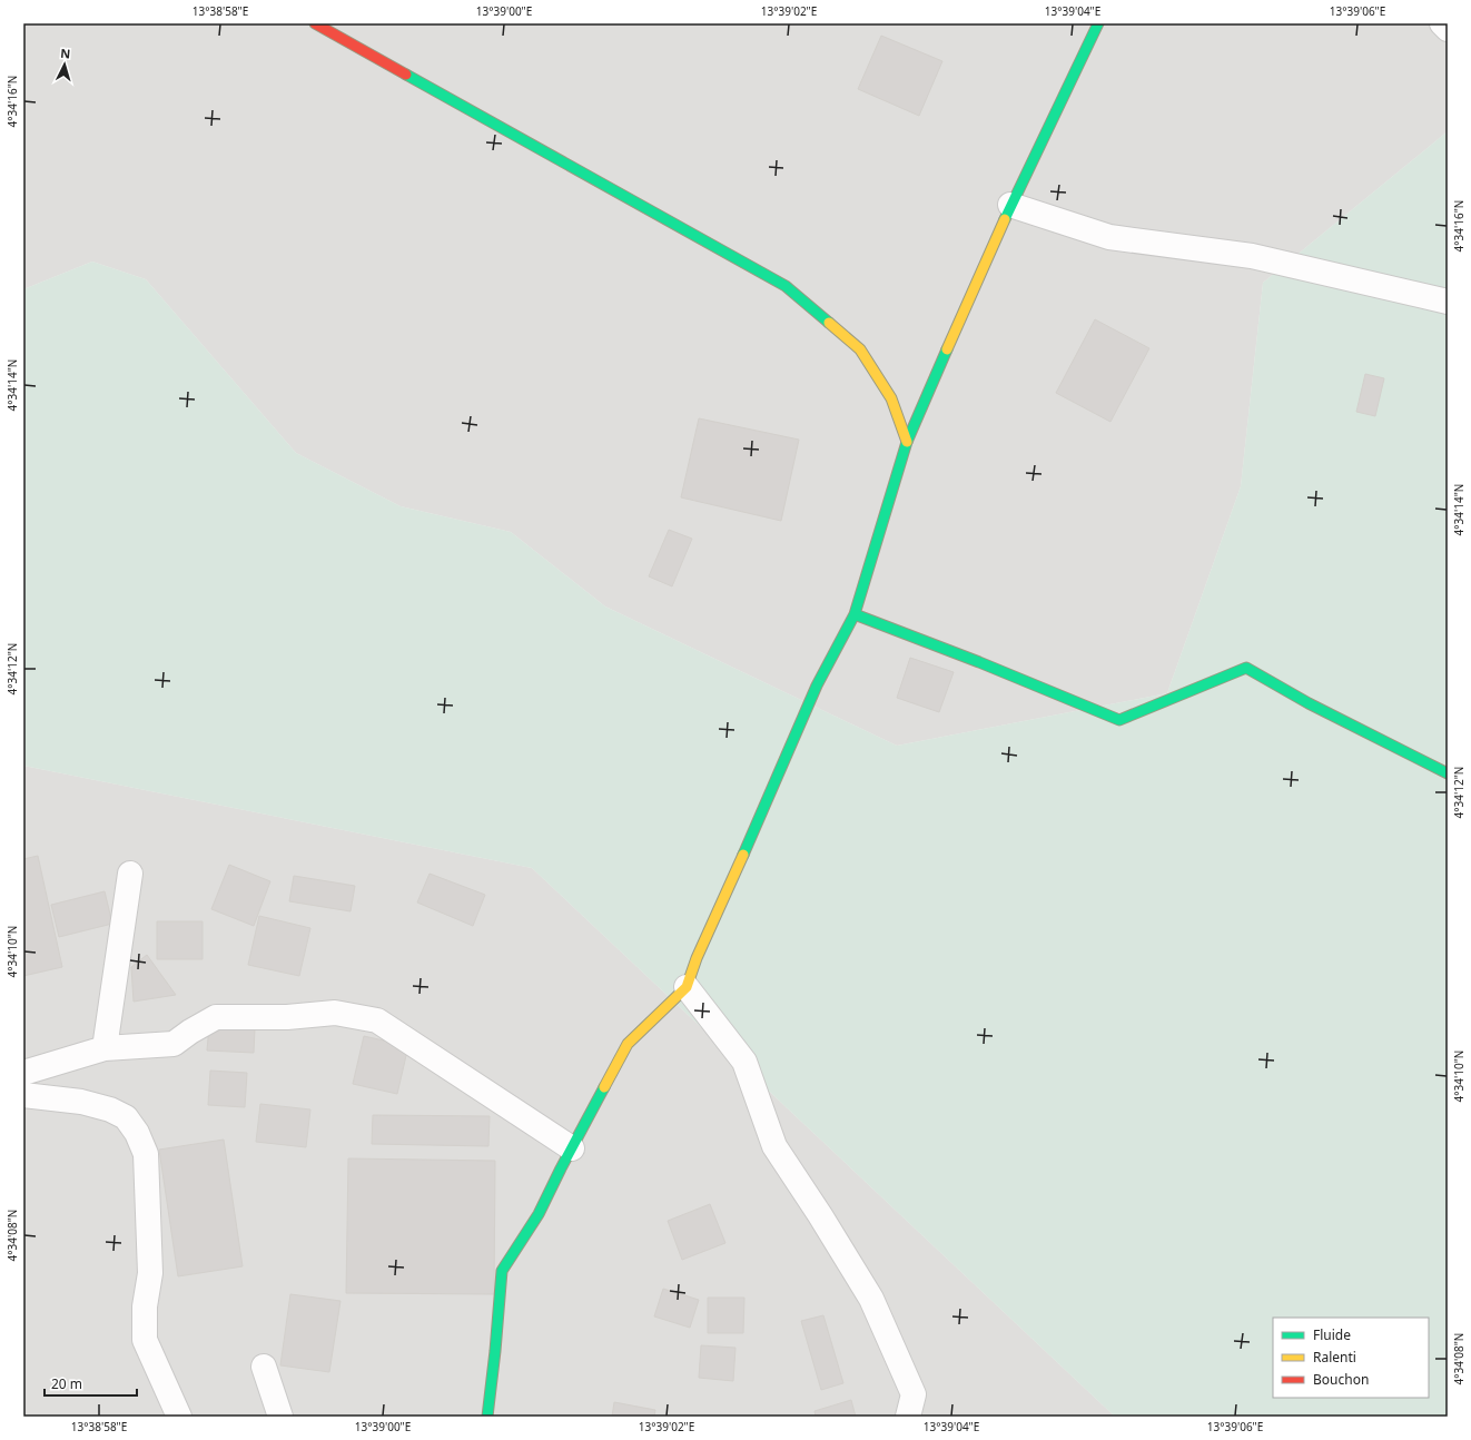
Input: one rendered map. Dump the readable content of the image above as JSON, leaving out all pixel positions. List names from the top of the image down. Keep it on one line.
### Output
{"legend":["Fluide","Ralenti","Bouchon"],"scale_bar":"20 m","north":"top","coordinates":["13°38'58\"E","13°39'00\"E","13°39'02\"E","13°39'04\"E","13°39'06\"E","4°34'16\"N","4°34'14\"N","4°34'12\"N","4°34'10\"N","4°34'08\"N"]}
